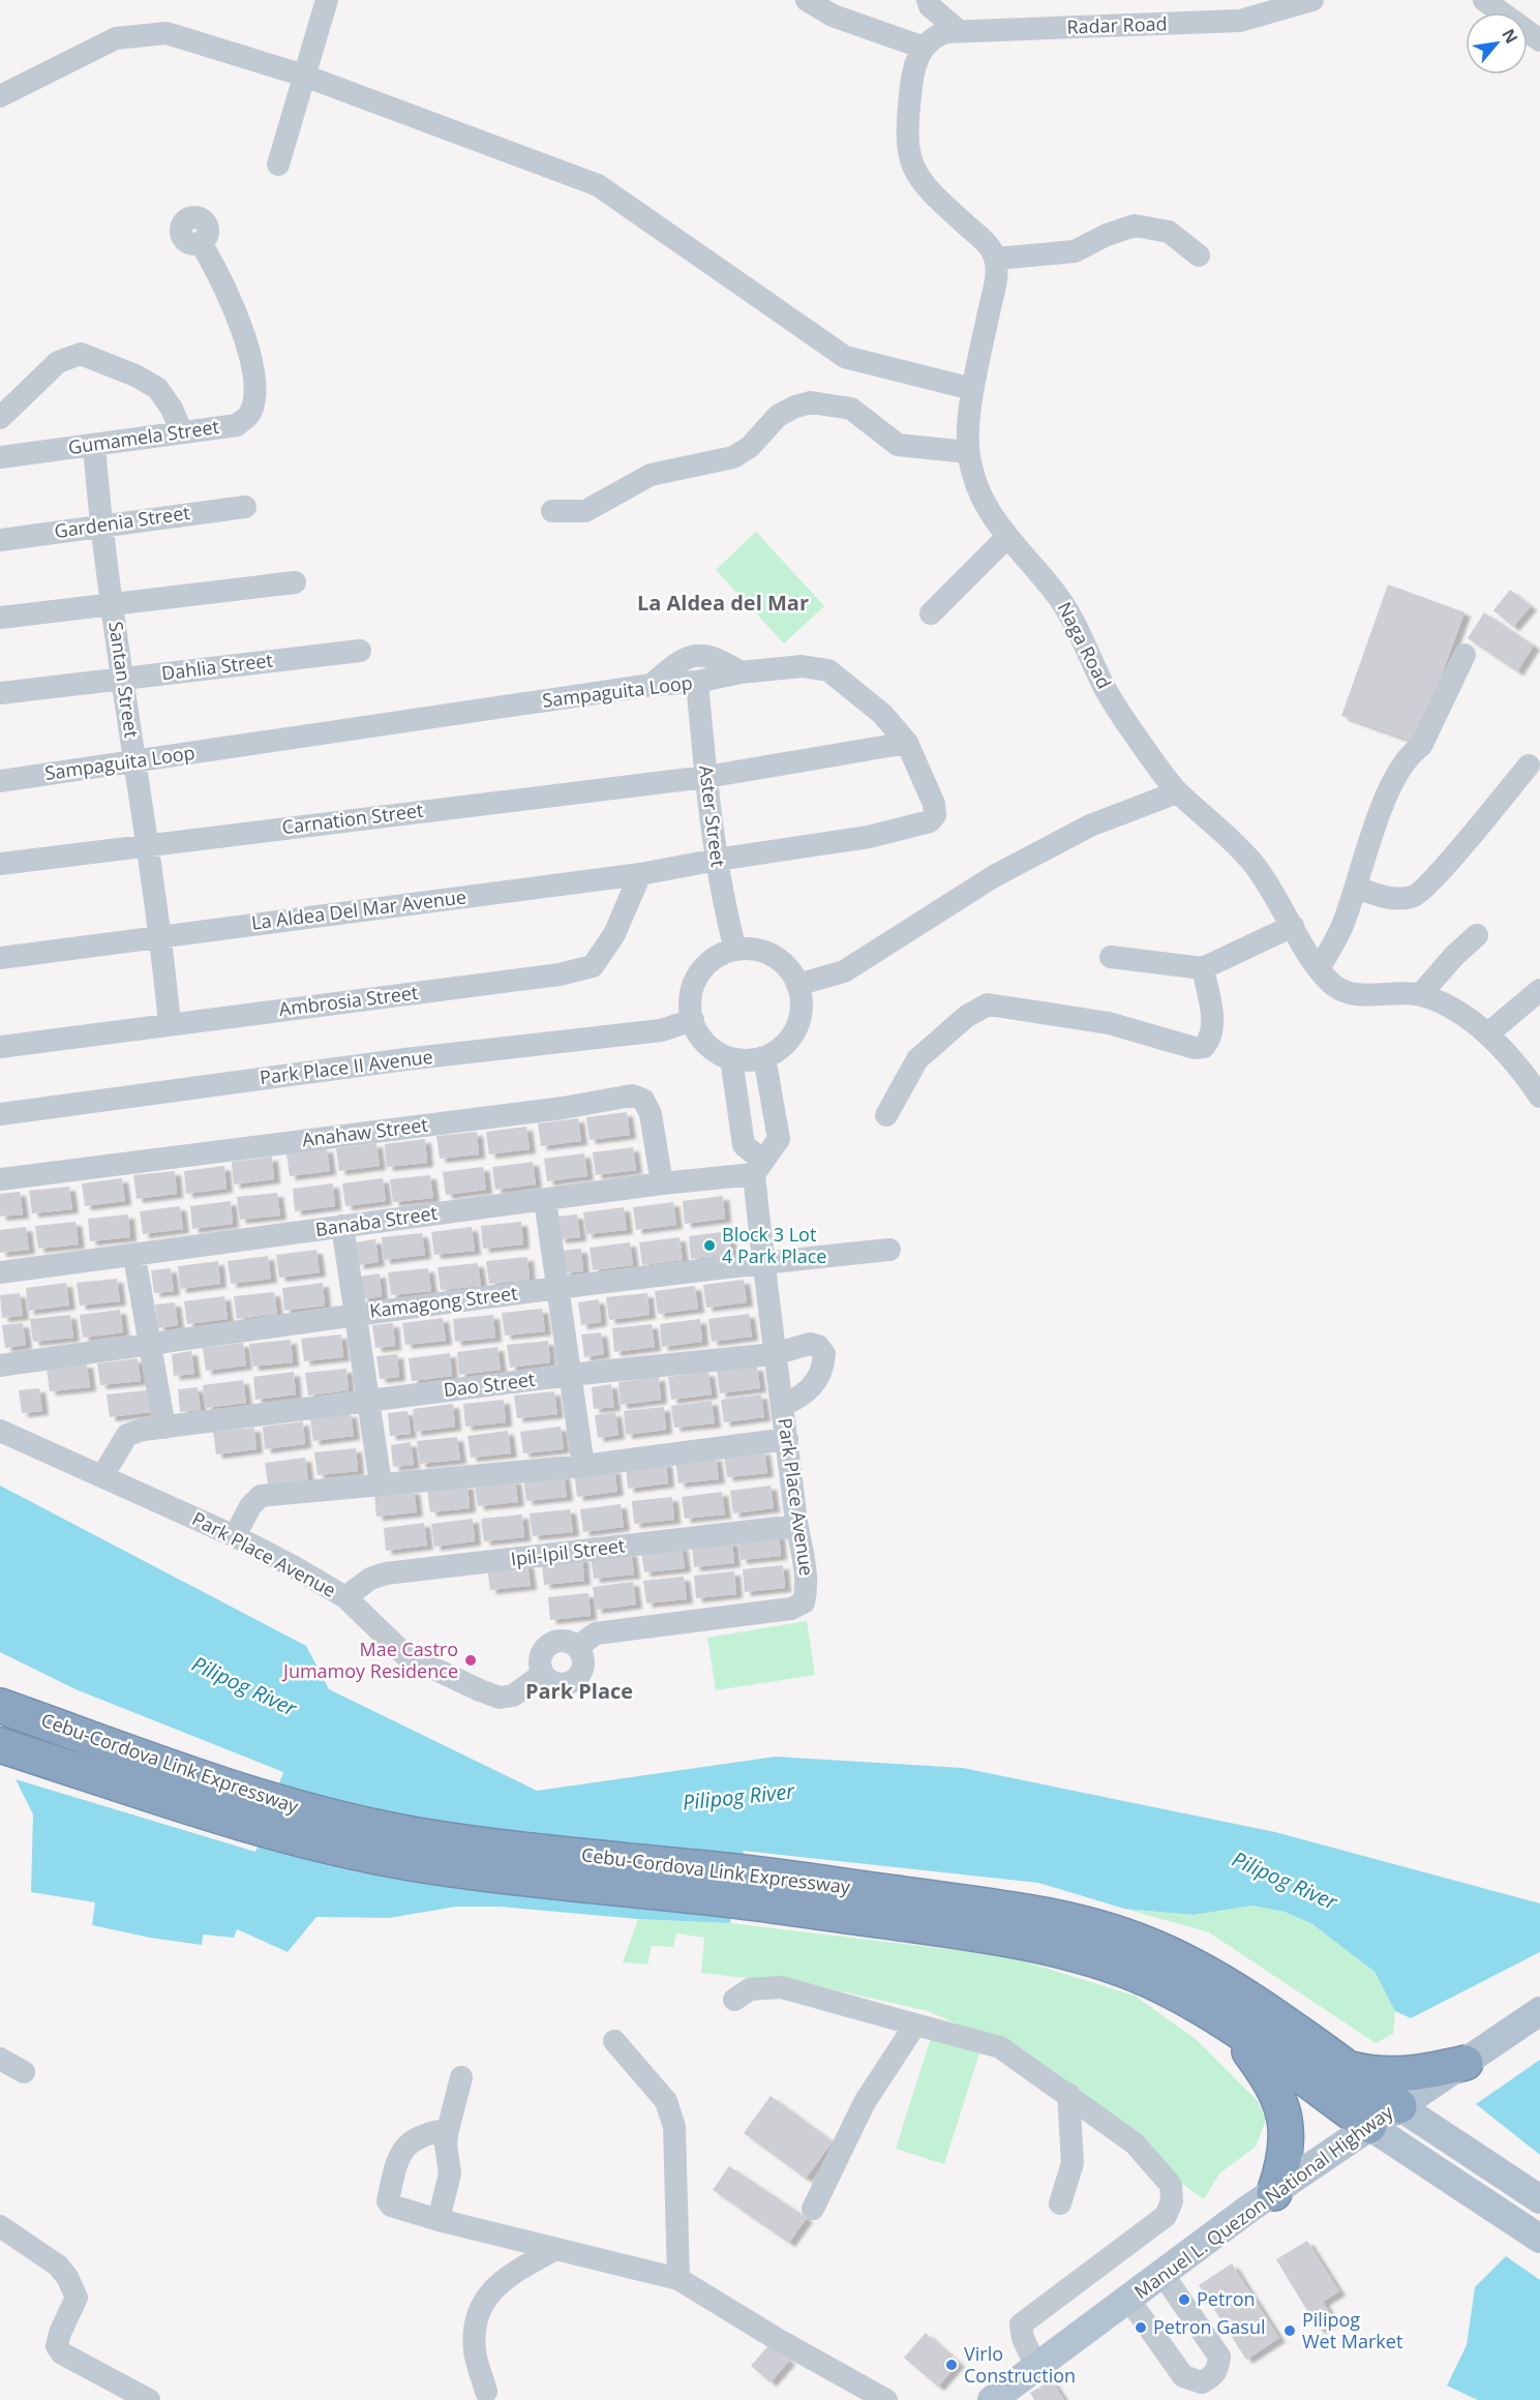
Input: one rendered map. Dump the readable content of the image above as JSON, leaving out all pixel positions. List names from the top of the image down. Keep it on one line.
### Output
{"streets":{"highway":["Cebu-Cordova Link Expressway"],"main road":["Manuel L. Quezon National Highway"],"street":["Radar Road","Gumamela Street","Gardenia Street","Naga Road","Dahlia Street","Santan Street","Sampaguita Loop","Aster Street","Carnation Street","La Aldea Del Mar Avenue","Ambrosia Street","Park Place II Avenue","Anahaw Street","Banaba Street","Kamagong Street","Dao Street","Park Place Avenue","Ipil-Ipil Street"]},"crossings":[["Gumamela Street","Santan Street"],["Gardenia Street","Santan Street"],["Dahlia Street","Santan Street"],["Santan Street","Sampaguita Loop"],["Santan Street","Carnation Street"],["Santan Street","La Aldea Del Mar Avenue"],["Santan Street","Ambrosia Street"],["Sampaguita Loop","Aster Street"],["Sampaguita Loop","Carnation Street"],["Sampaguita Loop","La Aldea Del Mar Avenue"],["Aster Street","Carnation Street"],["Aster Street","La Aldea Del Mar Avenue"],["Aster Street","Park Place II Avenue"],["La Aldea Del Mar Avenue","Ambrosia Street"],["Anahaw Street","Banaba Street"],["Banaba Street","Park Place Avenue"],["Kamagong Street","Park Place Avenue"],["Dao Street","Park Place Avenue"],["Park Place Avenue","Ipil-Ipil Street"],["Cebu-Cordova Link Expressway","Manuel L. Quezon National Highway"]],"districts":["La Aldea del Mar","Park Place"],"water":["Pilipog River"],"places":["Block 3 Lot 4 Park Place","Mae Castro Jumamoy Residence","Petron","Petron Gasul","Pilipog Wet Market","Virlo Construction"],"north":"top right"}
